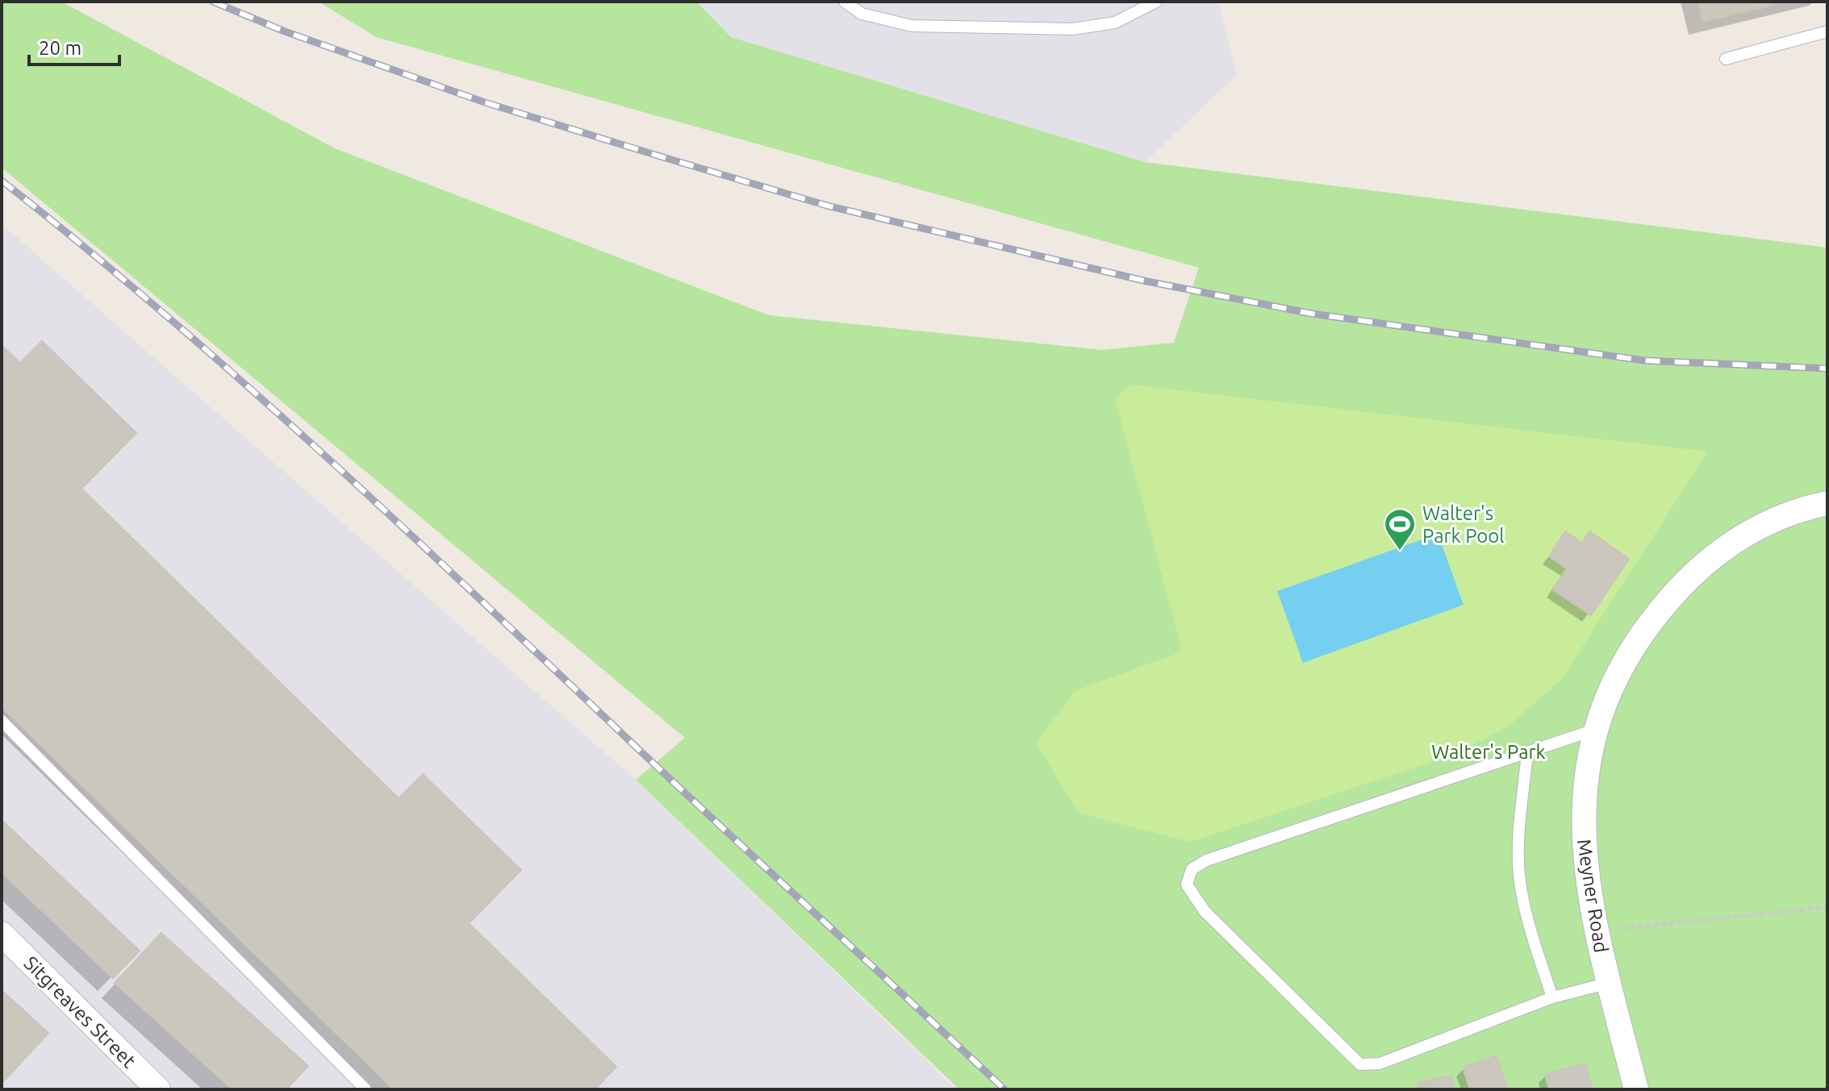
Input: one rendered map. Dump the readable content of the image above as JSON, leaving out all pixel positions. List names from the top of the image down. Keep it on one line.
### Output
{"streets":{"street":["Meyner Road","Sitgreaves Street"]},"parks":["Walter's Park"],"places":{"sports":["Walter's Park Pool"]},"scale_bar":"20 m"}
